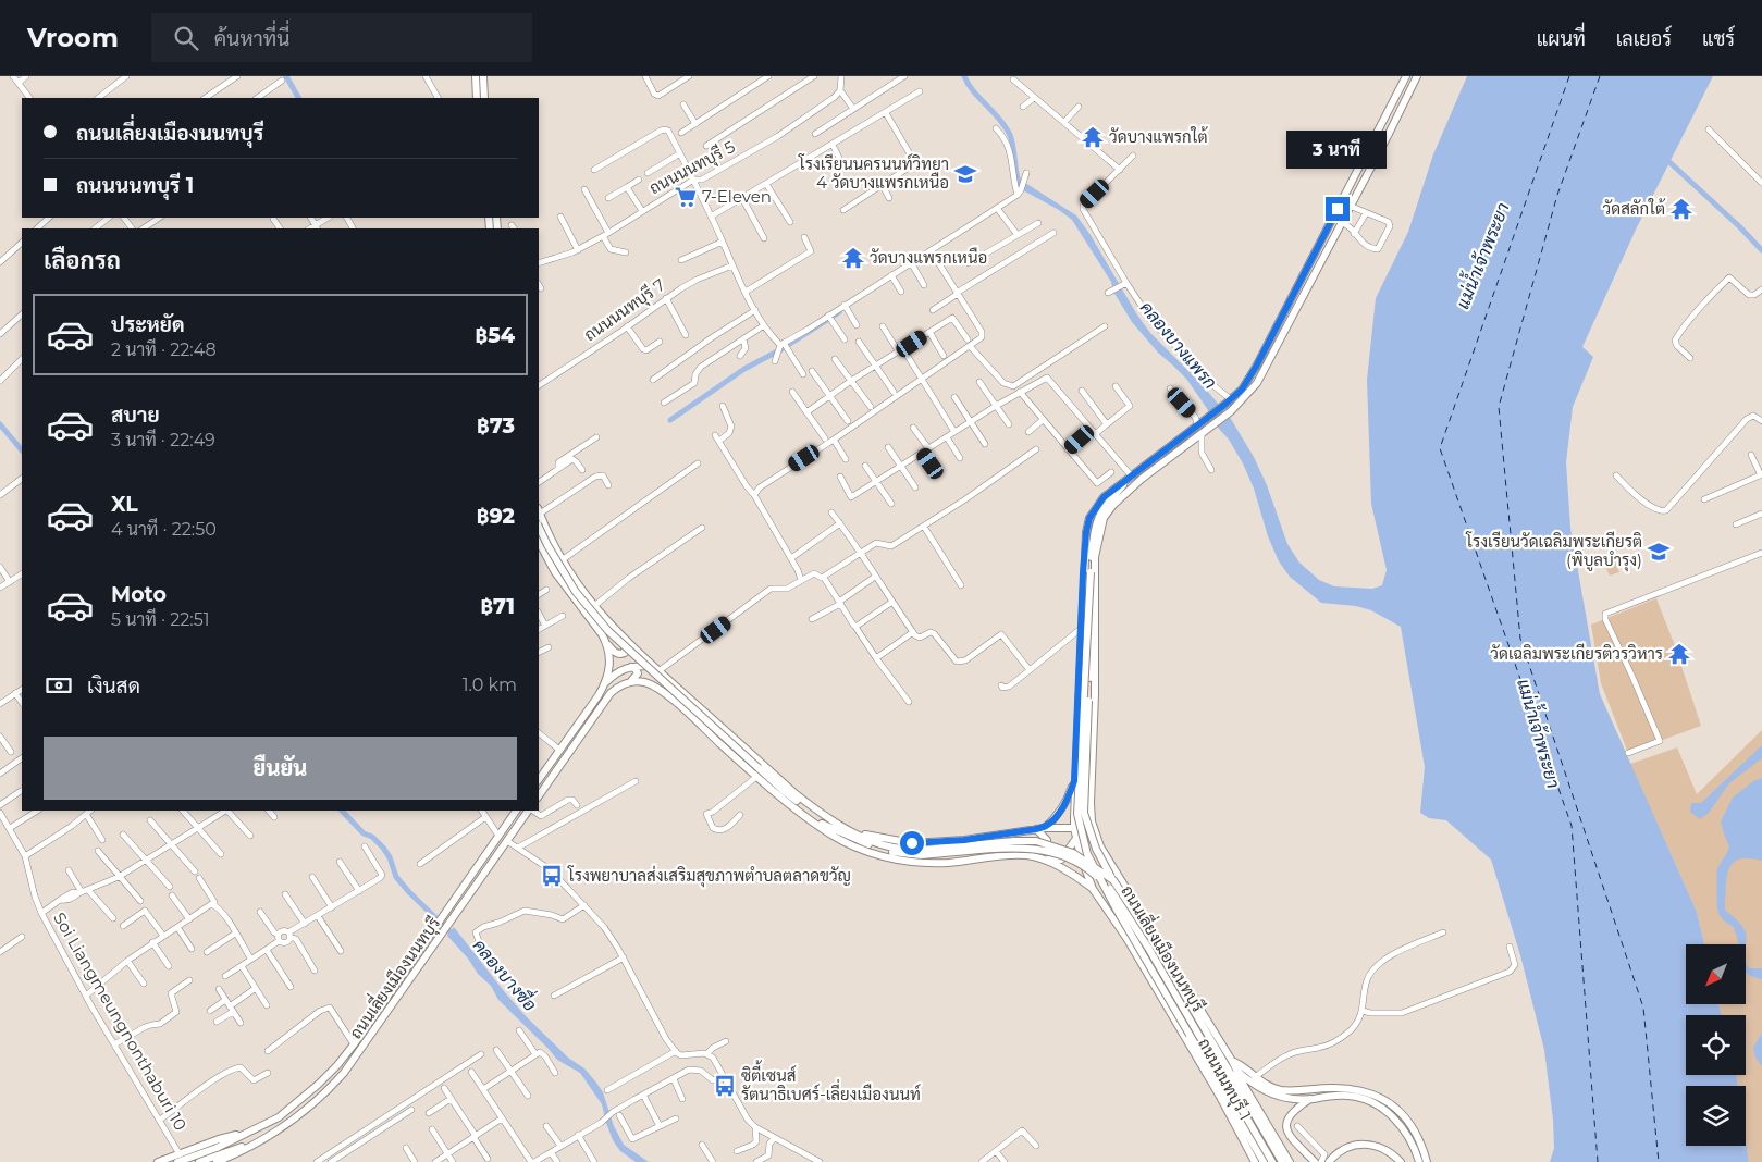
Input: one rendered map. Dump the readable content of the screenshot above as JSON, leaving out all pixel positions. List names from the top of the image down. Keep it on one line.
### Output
{"streets":{"main road":["ถนนเลี่ยงเมืองนนทบุรี","ถนนนนทบุรี 1"],"street":["ถนนนนทบุรี 5","ถนนนนทบุรี 7","Soi Liangmeungnonthaburi 10"]},"crossings":[["ถนนเลี่ยงเมืองนนทบุรี","ถนนนนทบุรี 1"]],"water":["แม่น้ำเจ้าพระยา","คลองบางแพรก","คลองบางซื่อ"],"places":{"temple":["วัดบางแพรกใต้","วัดสลักใต้","วัดบางแพรกเหนือ","วัดเฉลิมพระเกียรติวรวิหาร"],"school or university":["โรงเรียนนครนนท์วิทยา 4 วัดบางแพรกเหนือ","โรงเรียนวัดเฉลิมพระเกียรติ (พิบูลบำรุง)"],"supermarket":["7-Eleven"],"bus stop":["โรงพยาบาลส่งเสริมสุขภาพตำบลตลาดขวัญ","ซิตี้เซนส์ รัตนาธิเบศร์-เลี่ยงเมืองนนท์"]},"north":"bottom left","page":{"header":"Vroom","search":"ค้นหาที่นี่","nav":["แผนที่","เลเยอร์","แชร์"],"banner":["ถนนเลี่ยงเมืองนนทบุรี","ถนนนนทบุรี 1"],"bubble":"3 นาที","heading":"เลือกรถ","list":[{"name":"ประหยัด","note":"2 นาที · 22:48","value":"฿54"},{"name":"สบาย","note":"3 นาที · 22:49","value":"฿73"},{"name":"XL","note":"4 นาที · 22:50","value":"฿92"},{"name":"Moto","note":"5 นาที · 22:51","value":"฿71"}],"pay":["เงินสด","1.0 km"],"buttons":"ยืนยัน"}}
